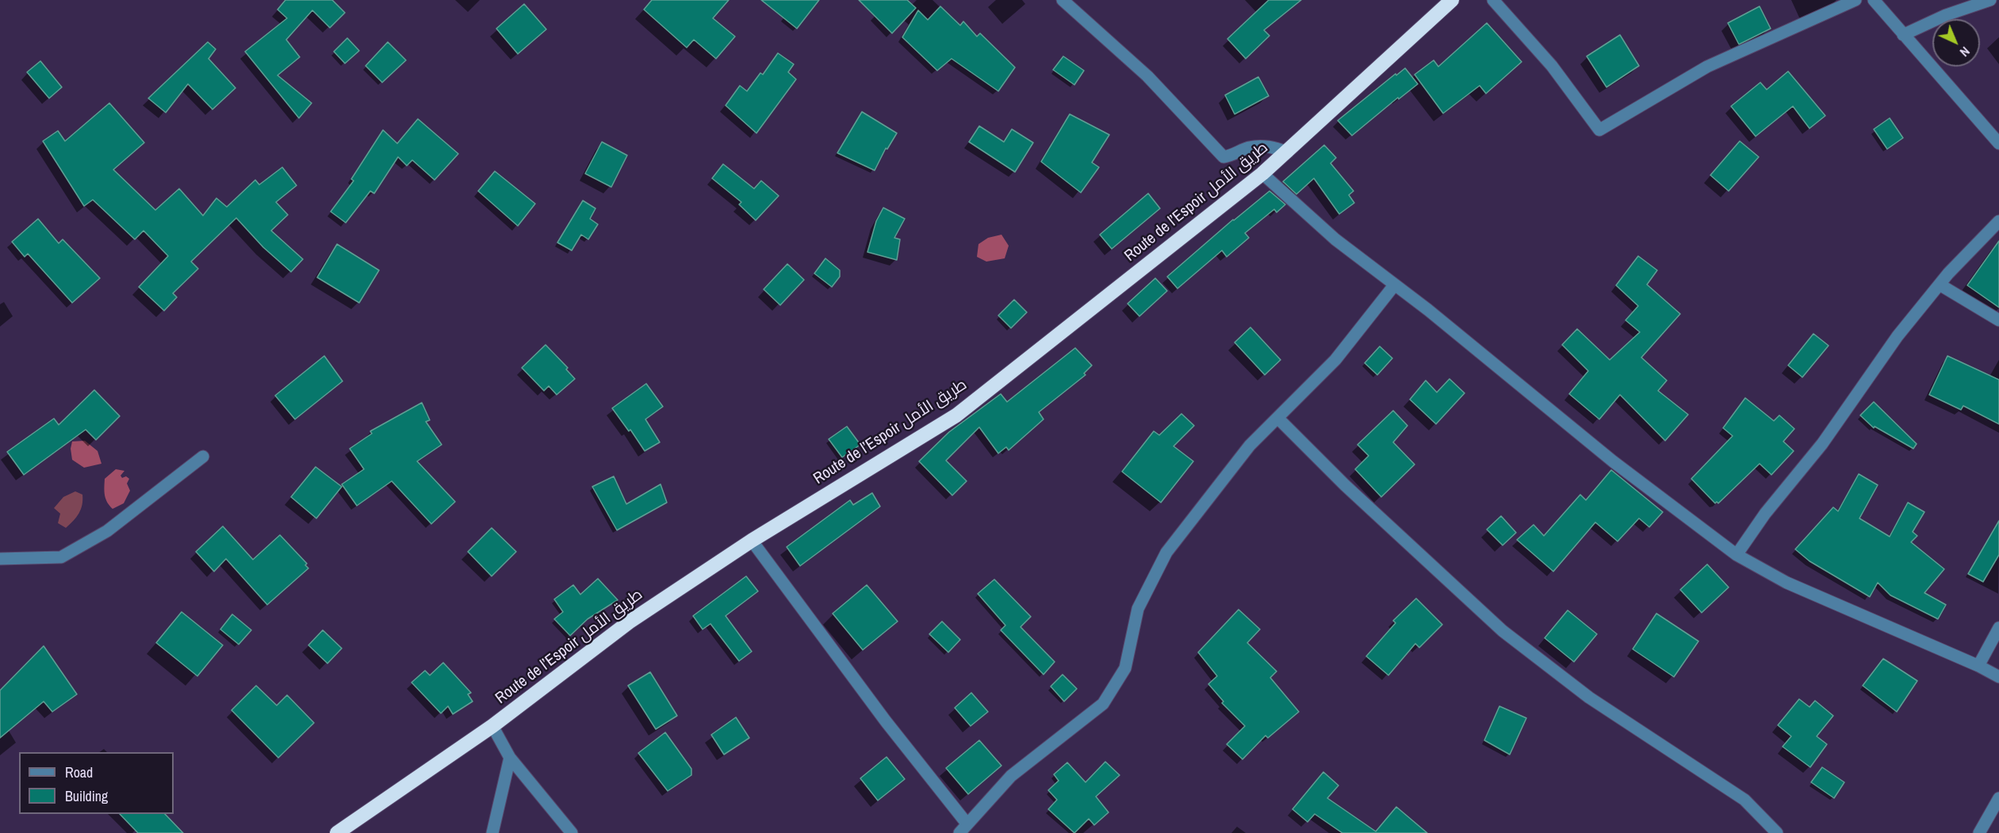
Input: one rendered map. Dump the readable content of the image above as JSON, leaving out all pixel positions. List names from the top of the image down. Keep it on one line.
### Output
{"streets":{"highway":["Route de l’Espoir طريق الأمل"]},"legend":["Road","Building"],"north":"bottom right"}
